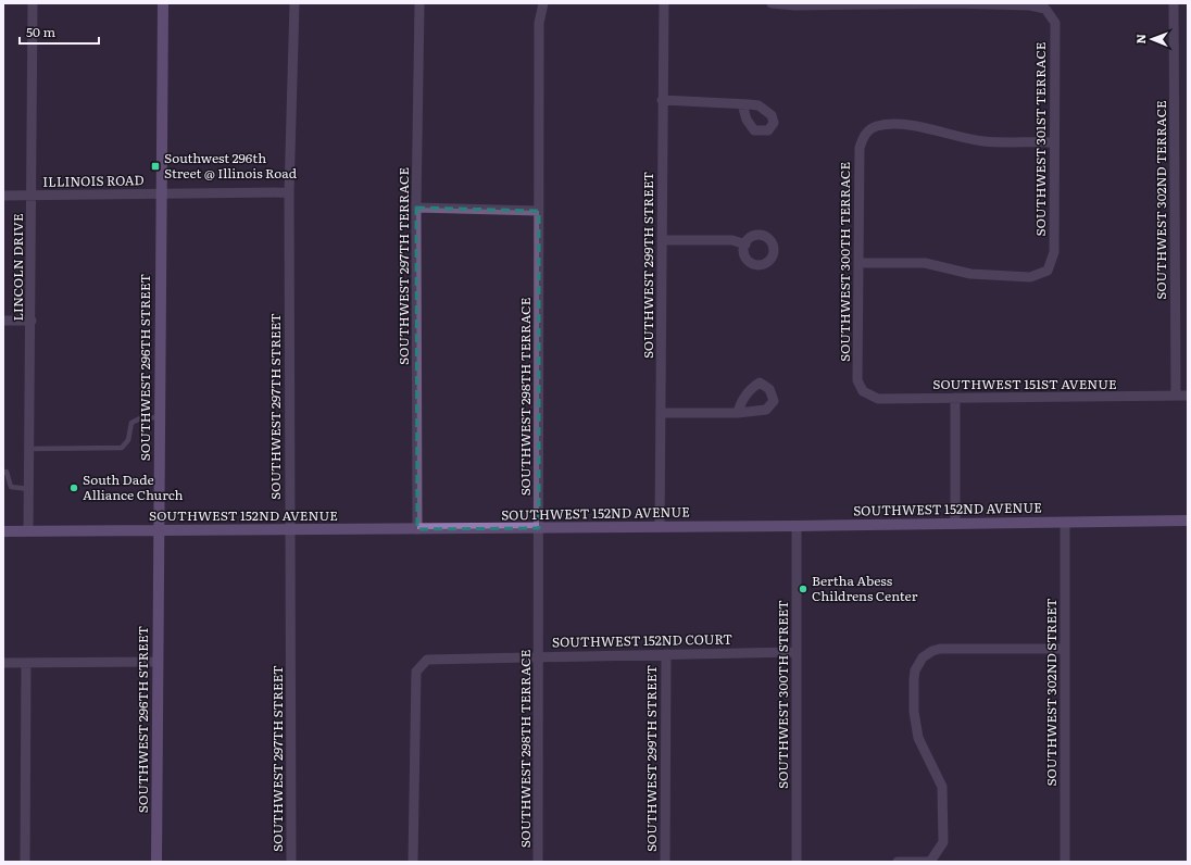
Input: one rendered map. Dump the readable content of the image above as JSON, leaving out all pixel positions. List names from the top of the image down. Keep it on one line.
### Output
{"streets":{"street":["SOUTHWEST 301ST TERRACE","ILLINOIS ROAD","SOUTHWEST 302ND TERRACE","SOUTHWEST 300TH TERRACE","SOUTHWEST 299TH STREET","SOUTHWEST 297TH TERRACE","LINCOLN DRIVE","SOUTHWEST 296TH STREET","SOUTHWEST 151ST AVENUE","SOUTHWEST 298TH TERRACE","SOUTHWEST 297TH STREET","SOUTHWEST 152ND AVENUE","SOUTHWEST 152ND COURT","SOUTHWEST 302ND STREET","SOUTHWEST 300TH STREET"]},"crossings":[["SOUTHWEST 301ST TERRACE","SOUTHWEST 300TH TERRACE"],["ILLINOIS ROAD","LINCOLN DRIVE"],["ILLINOIS ROAD","SOUTHWEST 296TH STREET"],["ILLINOIS ROAD","SOUTHWEST 297TH STREET"],["SOUTHWEST 302ND TERRACE","SOUTHWEST 151ST AVENUE"],["SOUTHWEST 300TH TERRACE","SOUTHWEST 151ST AVENUE"],["SOUTHWEST 299TH STREET","SOUTHWEST 152ND AVENUE"],["SOUTHWEST 299TH STREET","SOUTHWEST 152ND COURT"],["SOUTHWEST 297TH TERRACE","SOUTHWEST 152ND AVENUE"],["LINCOLN DRIVE","SOUTHWEST 152ND AVENUE"],["SOUTHWEST 296TH STREET","SOUTHWEST 152ND AVENUE"],["SOUTHWEST 298TH TERRACE","SOUTHWEST 152ND AVENUE"],["SOUTHWEST 298TH TERRACE","SOUTHWEST 152ND COURT"],["SOUTHWEST 297TH STREET","SOUTHWEST 152ND AVENUE"],["SOUTHWEST 152ND AVENUE","SOUTHWEST 302ND STREET"],["SOUTHWEST 152ND AVENUE","SOUTHWEST 300TH STREET"],["SOUTHWEST 152ND COURT","SOUTHWEST 300TH STREET"]],"places":{"transit":["Southwest 296th Street @ Illinois Road"],"other":["South Dade Alliance Church","Bertha Abess Childrens Center"]},"scale_bar":"50 m","north":"left"}
